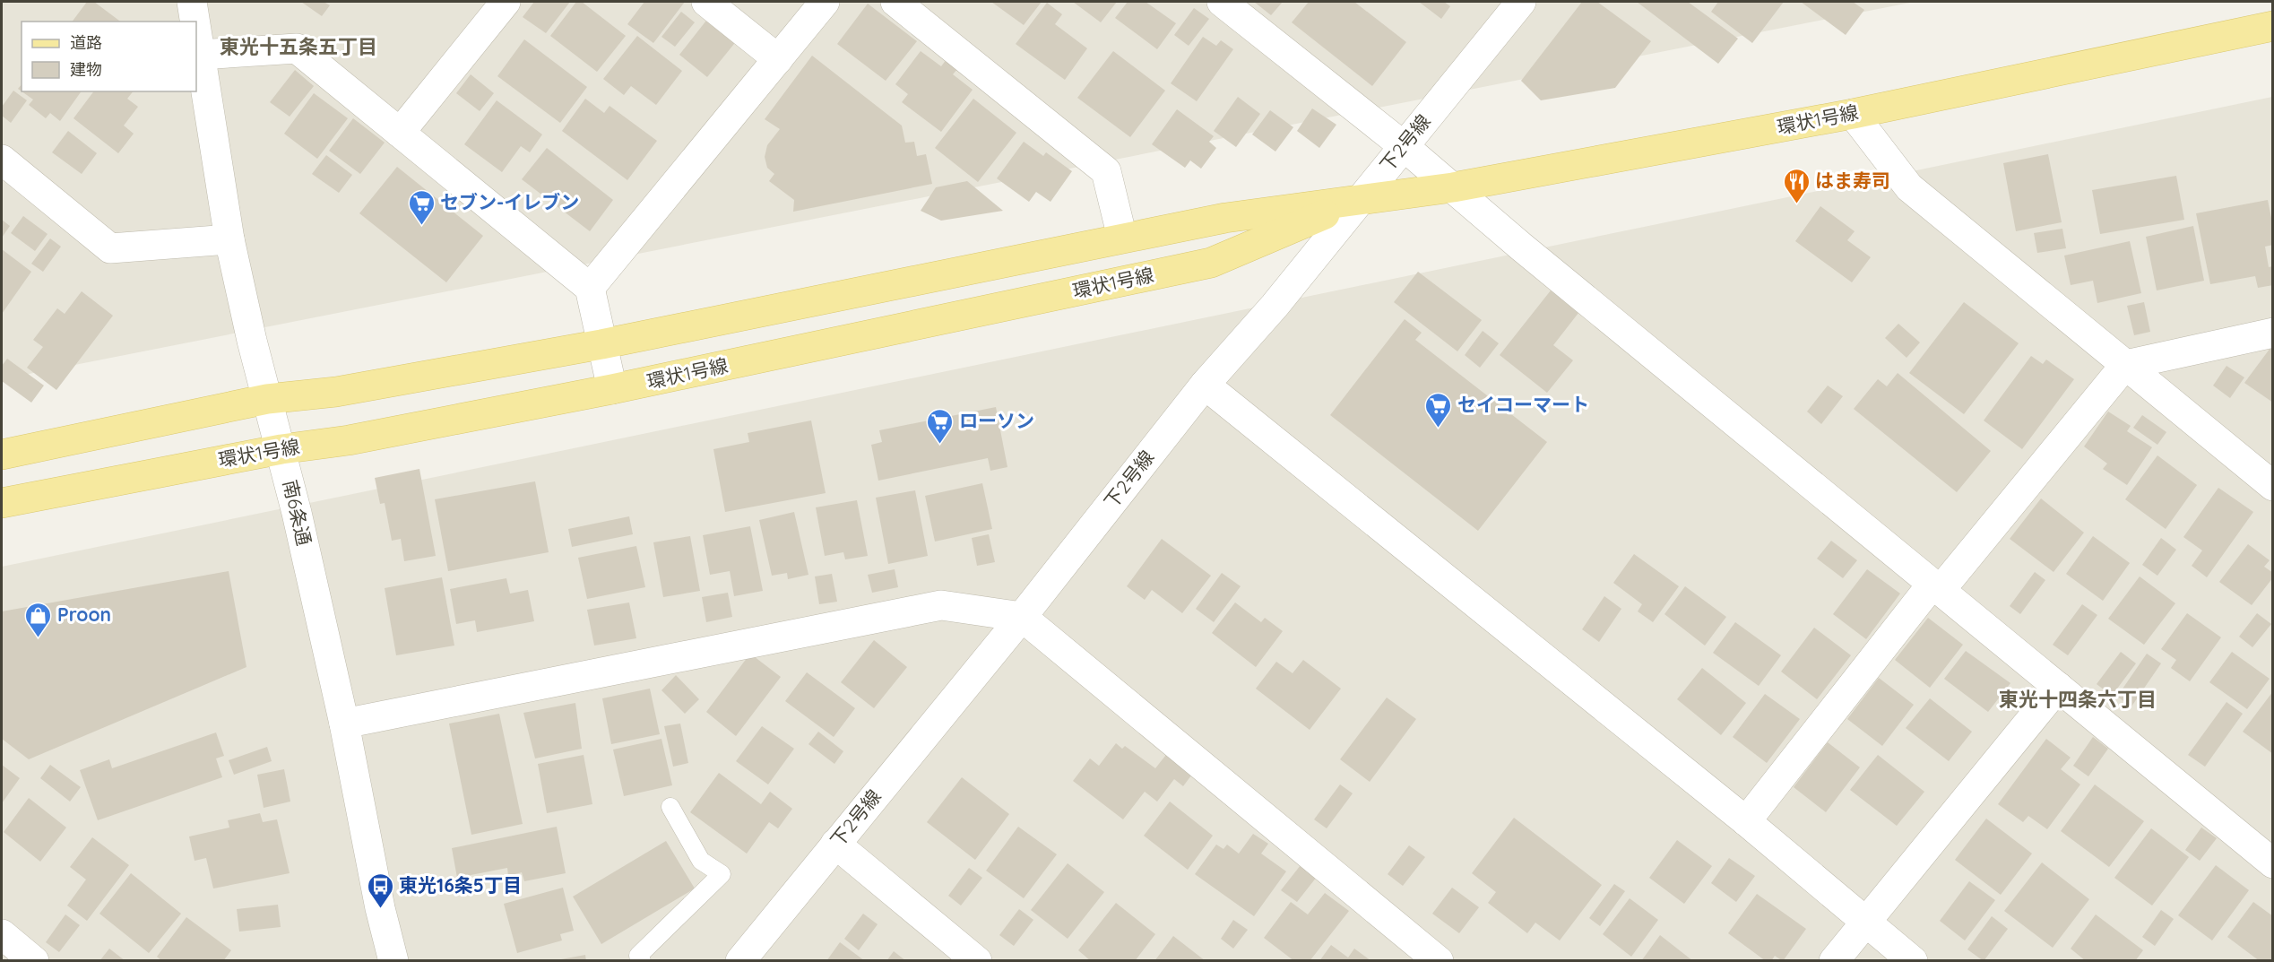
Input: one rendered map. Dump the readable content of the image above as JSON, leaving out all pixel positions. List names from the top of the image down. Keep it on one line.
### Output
{"streets":{"main road":["環状1号線"],"street":["下2号線","南6条通"]},"crossings":[["環状1号線","下2号線"],["環状1号線","南6条通"]],"districts":["東光十五条五丁目","東光十四条六丁目"],"places":{"restaurant":["はま寿司"],"supermarket":["セブン-イレブン","セイコーマート","ローソン"],"shop":["Proon"],"bus stop":["東光16条5丁目"]},"legend":["道路","建物"]}
